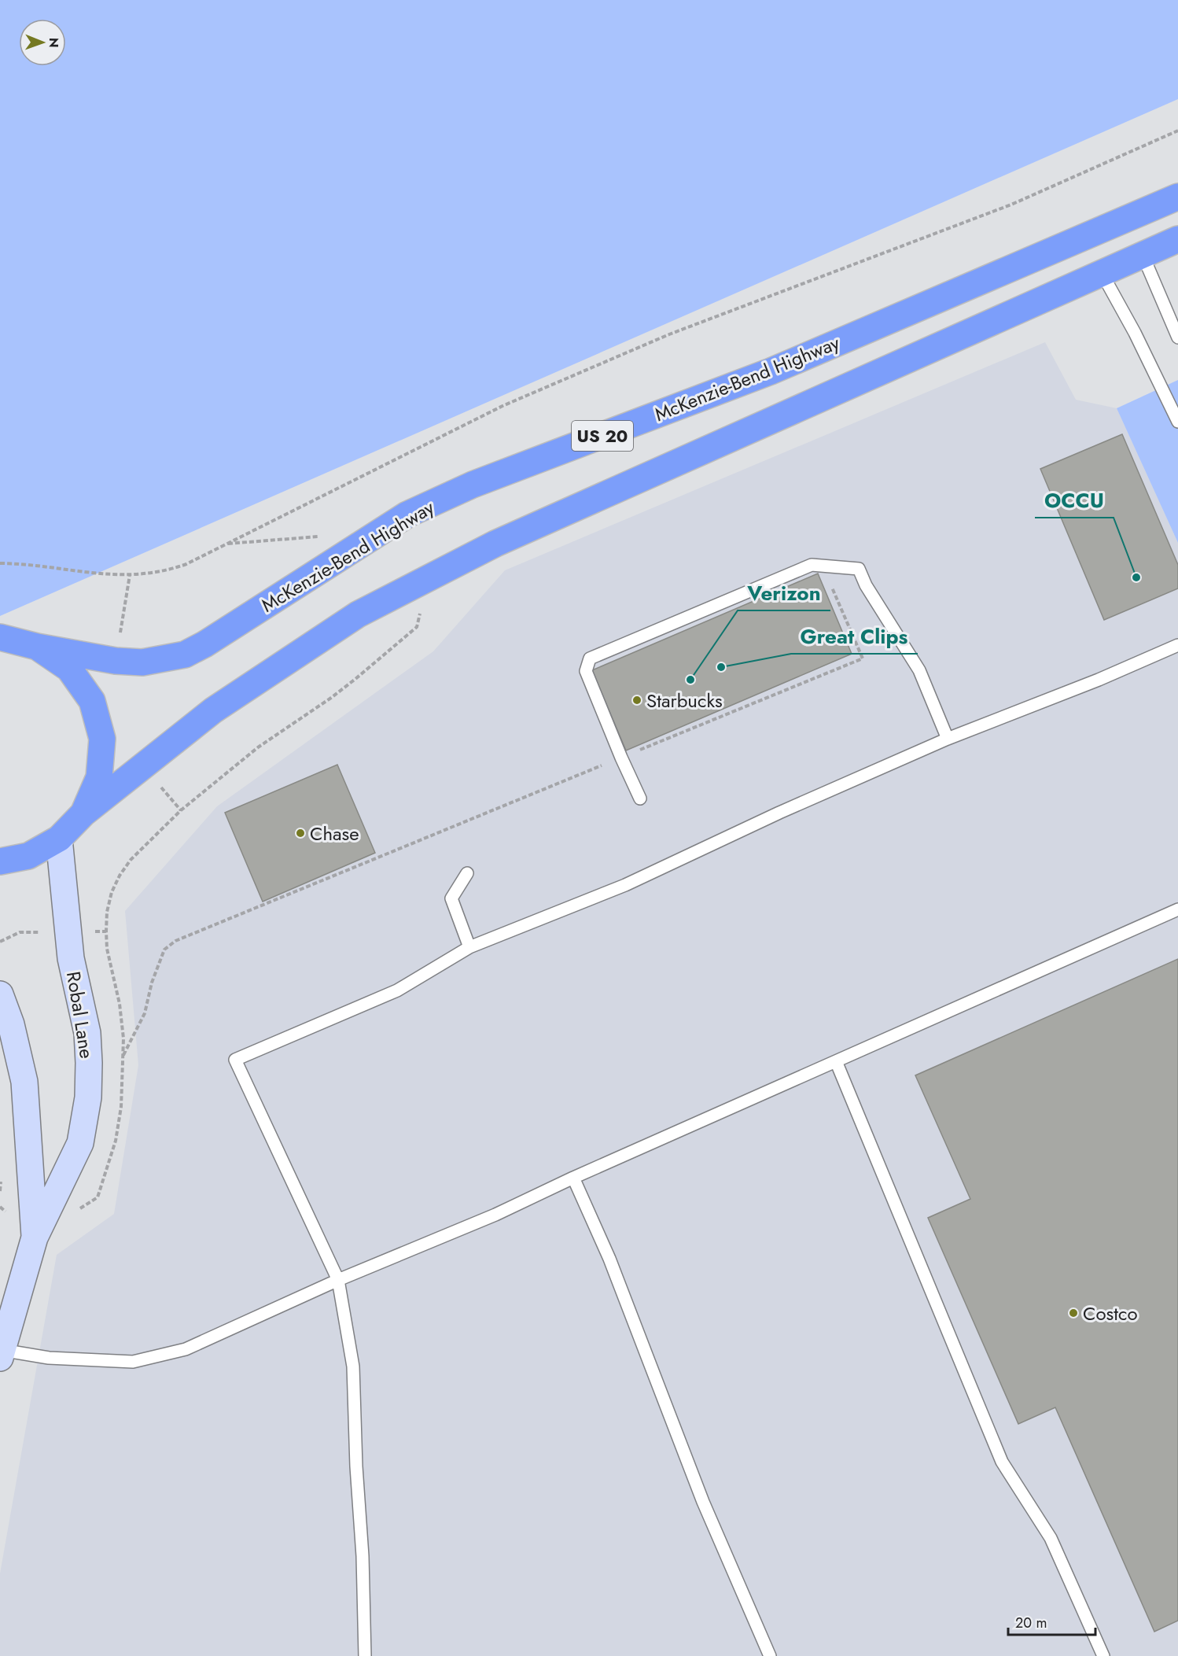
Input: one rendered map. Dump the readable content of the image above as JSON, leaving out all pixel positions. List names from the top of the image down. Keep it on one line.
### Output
{"streets":{"highway":["McKenzie-Bend Highway","US 20"],"main road":["Robal Lane"]},"places":["OCCU","Great Clips","Verizon","Starbucks","Chase","Costco"],"scale_bar":"20 m","north":"right"}
